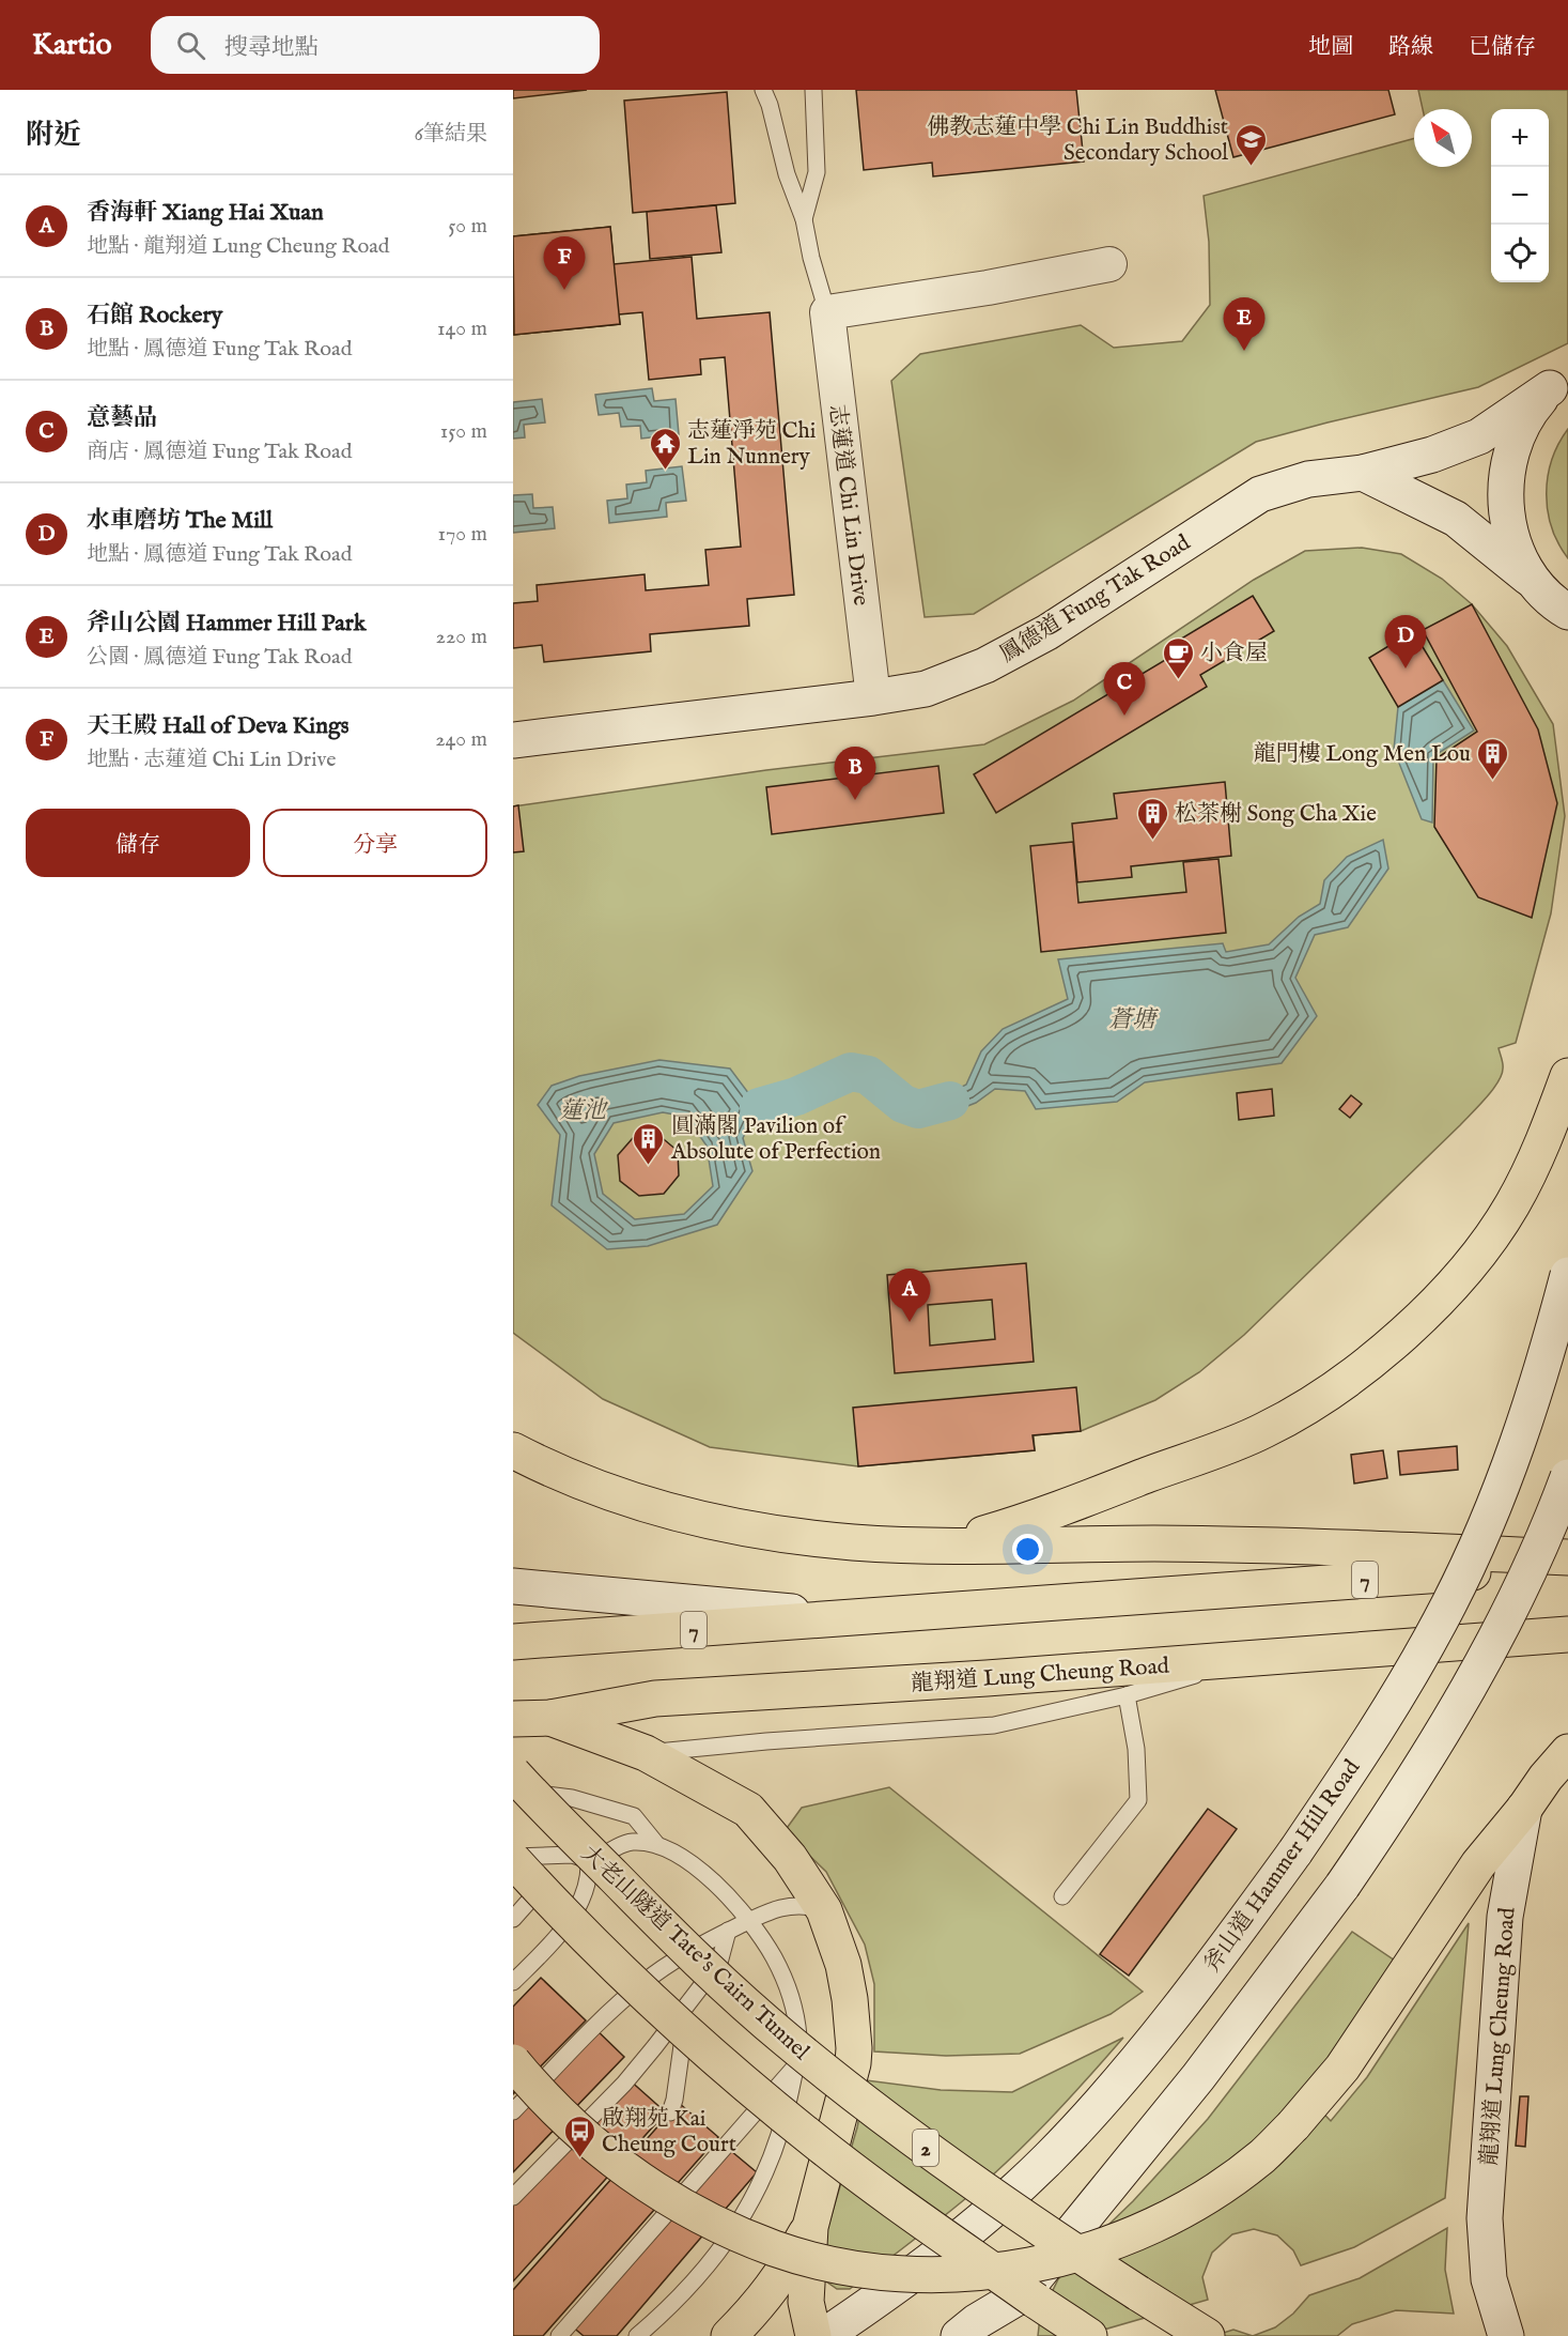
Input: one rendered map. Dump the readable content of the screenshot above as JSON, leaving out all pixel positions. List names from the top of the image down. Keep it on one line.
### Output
{"streets":{"main road":["鳳德道 Fung Tak Road","7","龍翔道 Lung Cheung Road","斧山道 Hammer Hill Road","大老山隧道 Tate's Cairn Tunnel","2"],"street":["志蓮道 Chi Lin Drive"]},"crossings":[["志蓮道 Chi Lin Drive","鳳德道 Fung Tak Road"]],"water":["蒼塘","蓮池"],"places":{"school or university":["佛教志蓮中學 Chi Lin Buddhist Secondary School"],"temple":["志蓮淨苑 Chi Lin Nunnery"],"cafe":["小食屋"],"building":["龍門樓 Long Men Lou","松茶榭 Song Cha Xie","圓滿閣 Pavilion of Absolute of Perfection"],"bus stop":["啟翔苑 Kai Cheung Court"]},"north":"top left","page":{"header":"Kartio","search":"搜尋地點","nav":["地圖","路線","已儲存"],"heading":["附近","6筆結果"],"map_buttons":["+","−"],"list":[{"mark":"A","name":"香海軒 Xiang Hai Xuan","note":"地點 · 龍翔道 Lung Cheung Road","value":"50 m"},{"mark":"B","name":"石館 Rockery","note":"地點 · 鳳德道 Fung Tak Road","value":"140 m"},{"mark":"C","name":"意藝品","note":"商店 · 鳳德道 Fung Tak Road","value":"150 m"},{"mark":"D","name":"水車磨坊 The Mill","note":"地點 · 鳳德道 Fung Tak Road","value":"170 m"},{"mark":"E","name":"斧山公園 Hammer Hill Park","note":"公園 · 鳳德道 Fung Tak Road","value":"220 m"},{"mark":"F","name":"天王殿 Hall of Deva Kings","note":"地點 · 志蓮道 Chi Lin Drive","value":"240 m"}],"pins":["F","E","D","C","B","A"],"buttons":["儲存","分享"]}}
